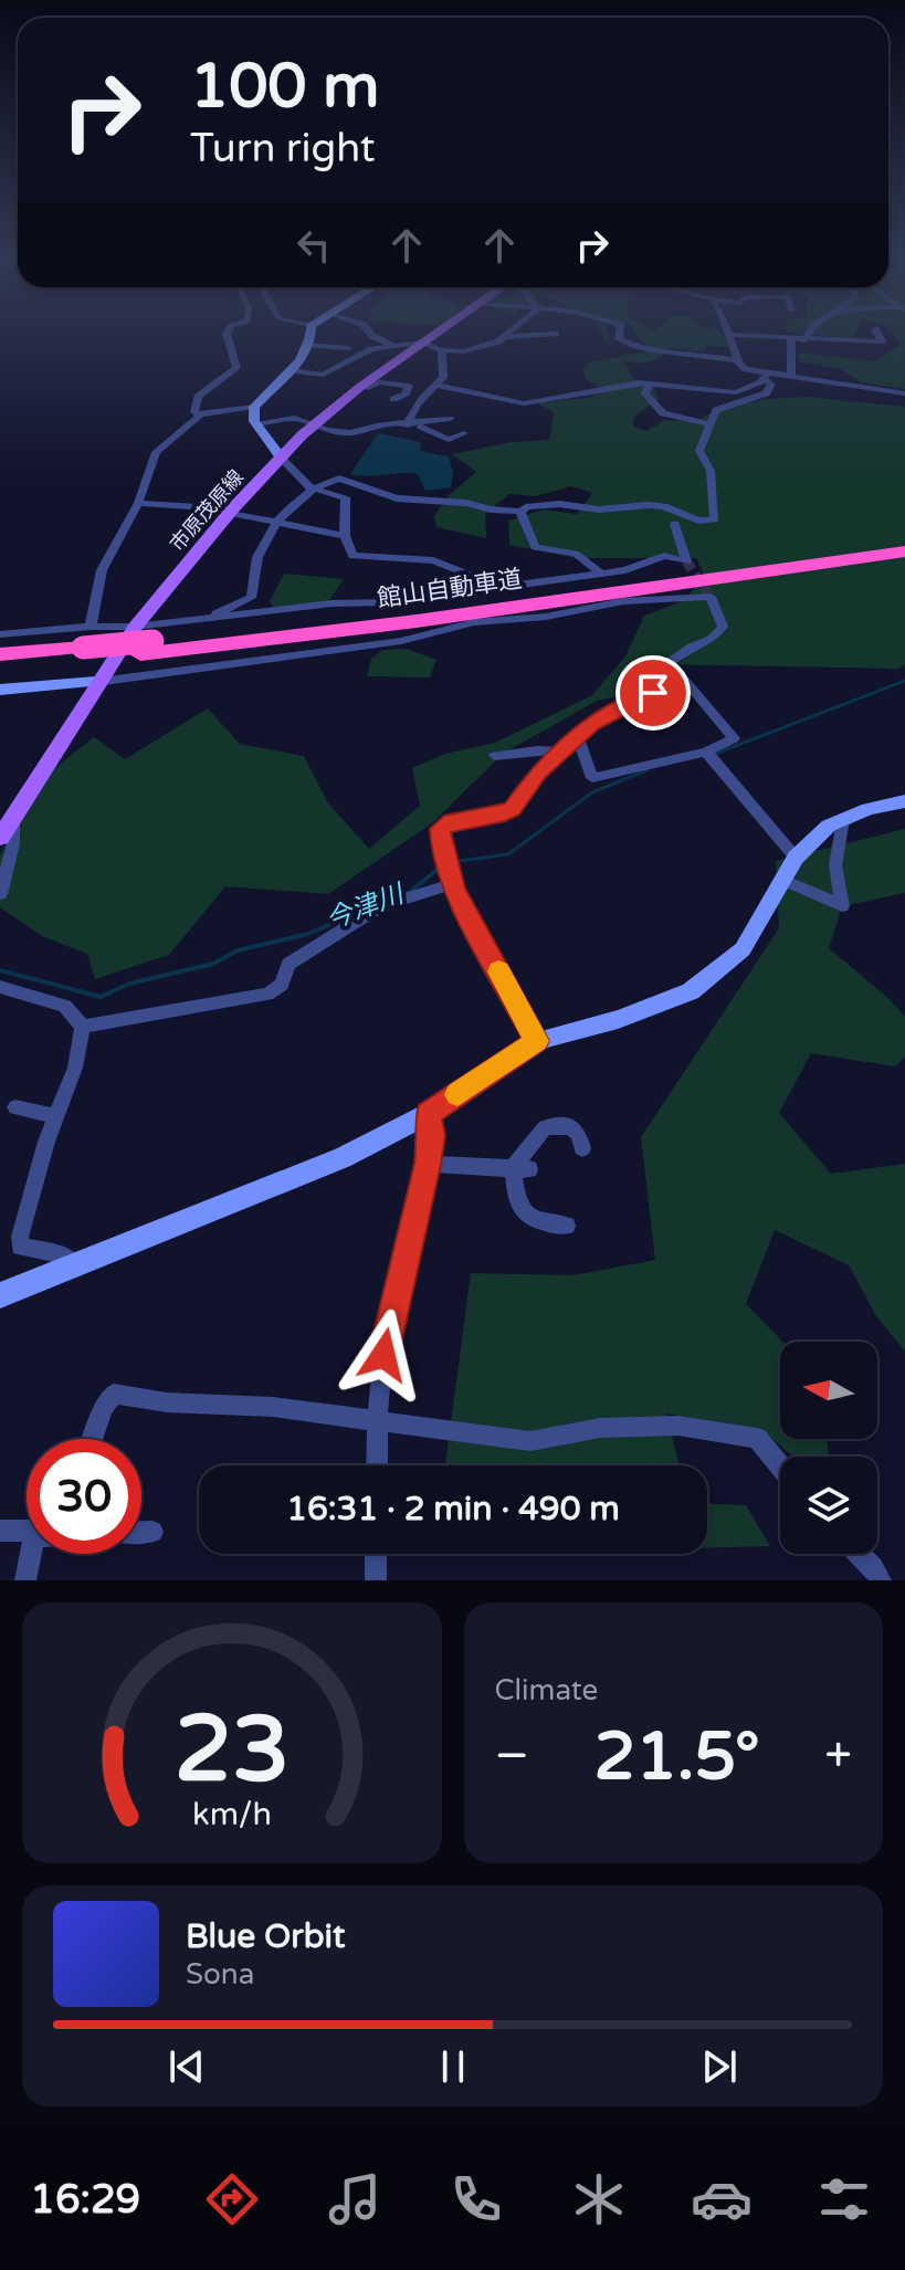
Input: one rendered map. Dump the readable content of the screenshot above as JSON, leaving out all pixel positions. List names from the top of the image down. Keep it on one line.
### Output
{"streets":{"highway":["館山自動車道"],"main road":["市原茂原線"]},"water":["今津川"],"north":"left","page":{"turn":["100 m","Turn right"],"limit":"30","trip":"16:31 · 2 min · 490 m","tile":"Climate","heat":["−","21.5°","+"],"song":["Blue Orbit","Sona"],"tabs":"16:29","gauge":["23","km/h"]}}
